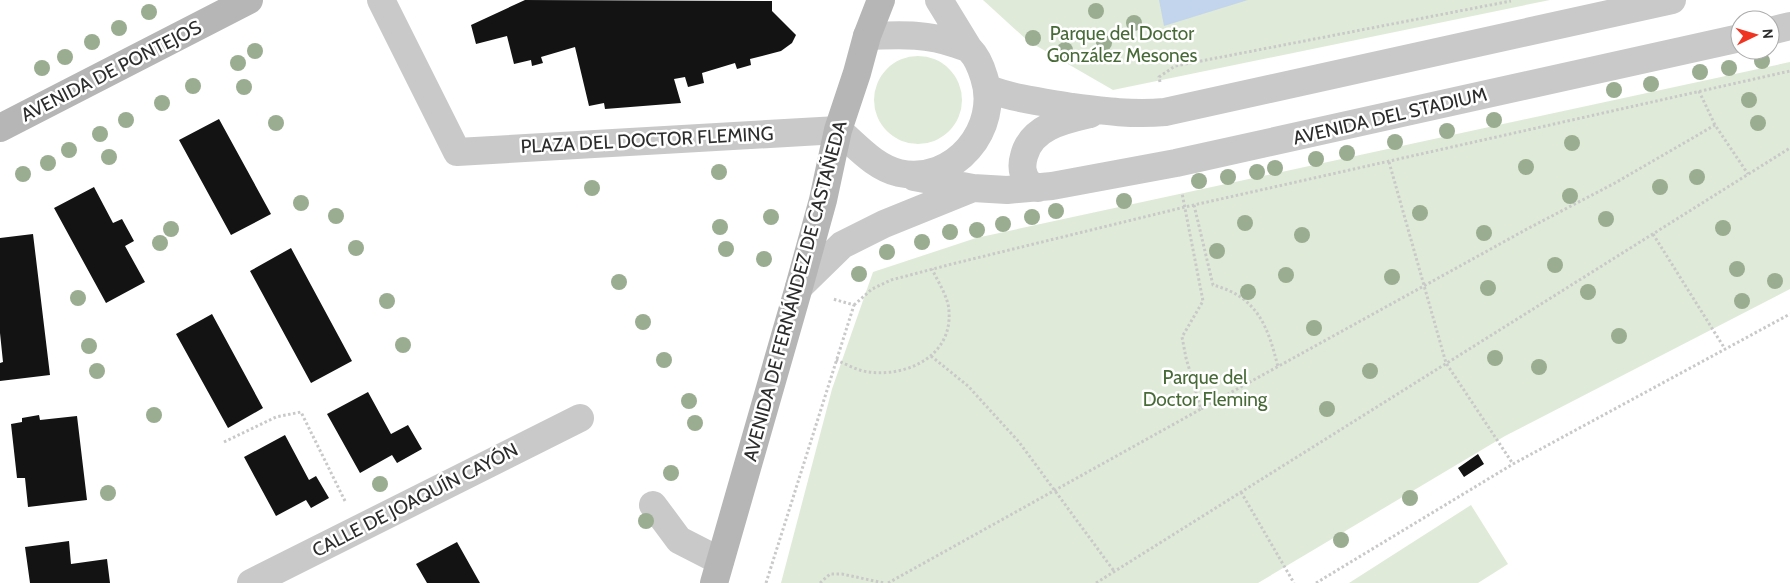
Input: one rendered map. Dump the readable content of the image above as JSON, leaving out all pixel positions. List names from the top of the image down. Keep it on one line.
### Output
{"streets":{"main road":["AVENIDA DE PONTEJOS","AVENIDA DE FERNÁNDEZ DE CASTAÑEDA"],"street":["AVENIDA DEL STADIUM","PLAZA DEL DOCTOR FLEMING","CALLE DE JOAQUÍN CAYÓN"]},"crossings":[["AVENIDA DEL STADIUM","PLAZA DEL DOCTOR FLEMING"],["AVENIDA DEL STADIUM","AVENIDA DE FERNÁNDEZ DE CASTAÑEDA"],["PLAZA DEL DOCTOR FLEMING","AVENIDA DE FERNÁNDEZ DE CASTAÑEDA"]],"parks":["Parque del Doctor González Mesones","Parque del Doctor Fleming"],"north":"right"}
